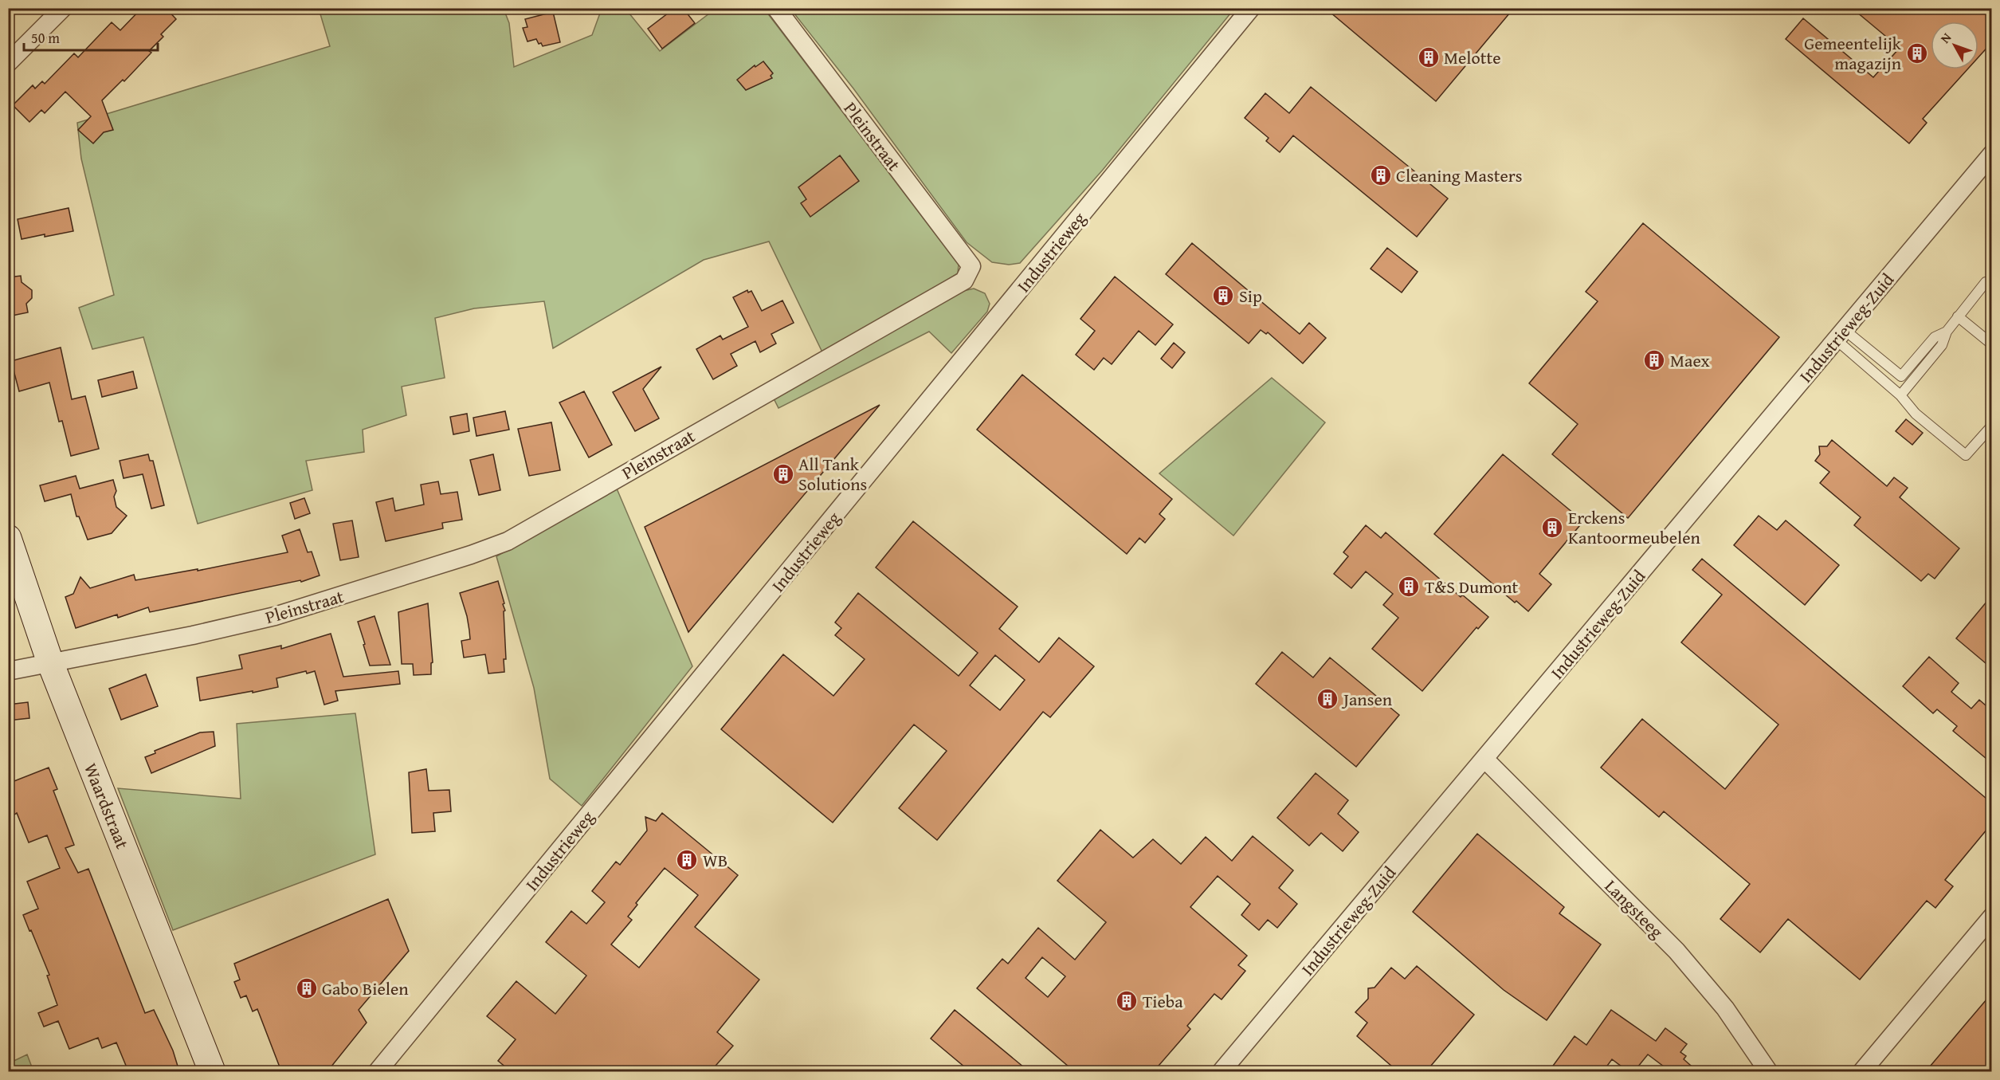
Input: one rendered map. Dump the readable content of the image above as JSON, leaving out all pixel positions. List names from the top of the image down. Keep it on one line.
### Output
{"streets":{"street":["Pleinstraat","Industrieweg","Industrieweg-Zuid","Waardstraat","Langsteeg"]},"crossings":[["Pleinstraat","Waardstraat"],["Industrieweg-Zuid","Langsteeg"]],"places":{"building":["Gemeentelijk magazijn","Melotte","Cleaning Masters","Sip","Maex","All Tank Solutions","Erckens Kantoormeubelen","T&S Dumont","Jansen","WB","Gabo Bielen","Tieba"]},"scale_bar":"50 m","north":"top left"}
